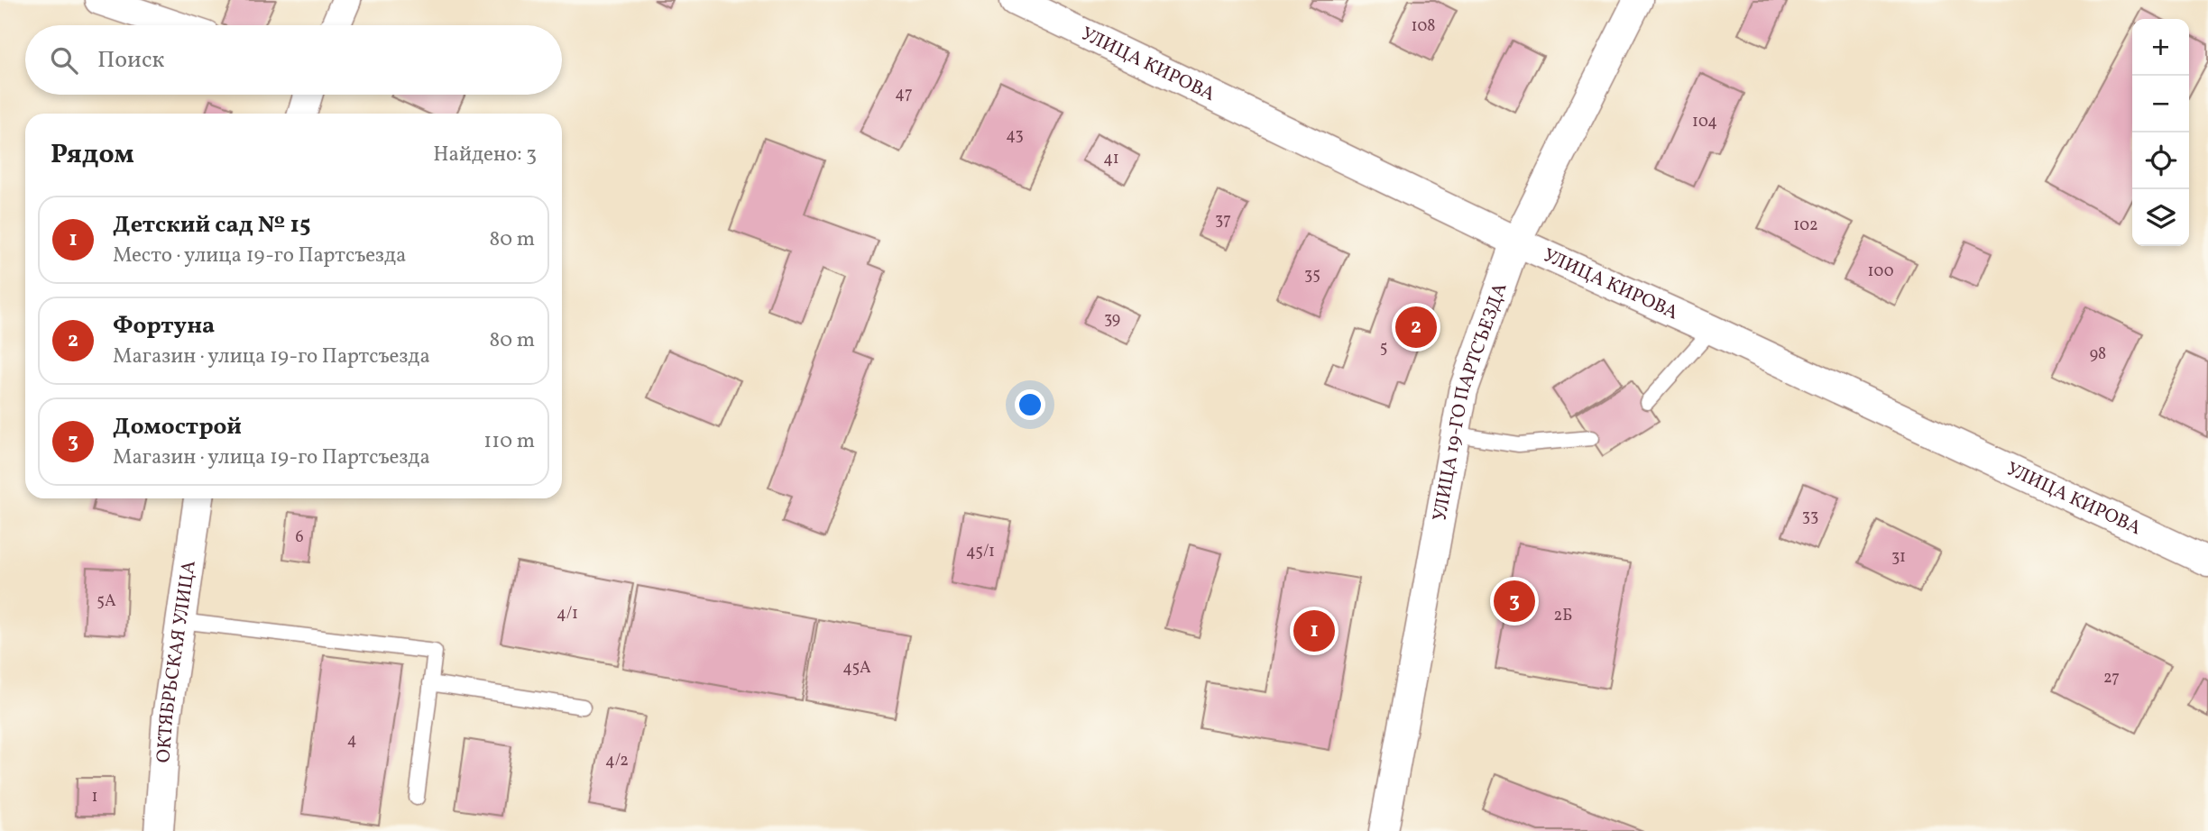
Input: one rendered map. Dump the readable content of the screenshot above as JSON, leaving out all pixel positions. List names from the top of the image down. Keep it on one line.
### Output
{"streets":{"street":["УЛИЦА КИРОВА","УЛИЦА 19-ГО ПАРТСЪЕЗДА","ОКТЯБРЬСКАЯ УЛИЦА"]},"crossings":[["УЛИЦА КИРОВА","УЛИЦА 19-ГО ПАРТСЪЕЗДА"]],"house_numbers":["108","47","104","43","41","37","102","100","35","39","5","98","33","6","45/1","31","5А","4/1","2Б","45А","27","4","4/2","1"],"page":{"map_buttons":["+","−"],"search":"Поиск","heading":["Рядом","Найдено: 3"],"list":[{"mark":"1","name":"Детский сад № 15","note":"Место · улица 19-го Партсъезда","value":"80 m"},{"mark":"2","name":"Фортуна","note":"Магазин · улица 19-го Партсъезда","value":"80 m"},{"mark":"3","name":"Домострой","note":"Магазин · улица 19-го Партсъезда","value":"110 m"}],"pins":["2","3","1"]}}
